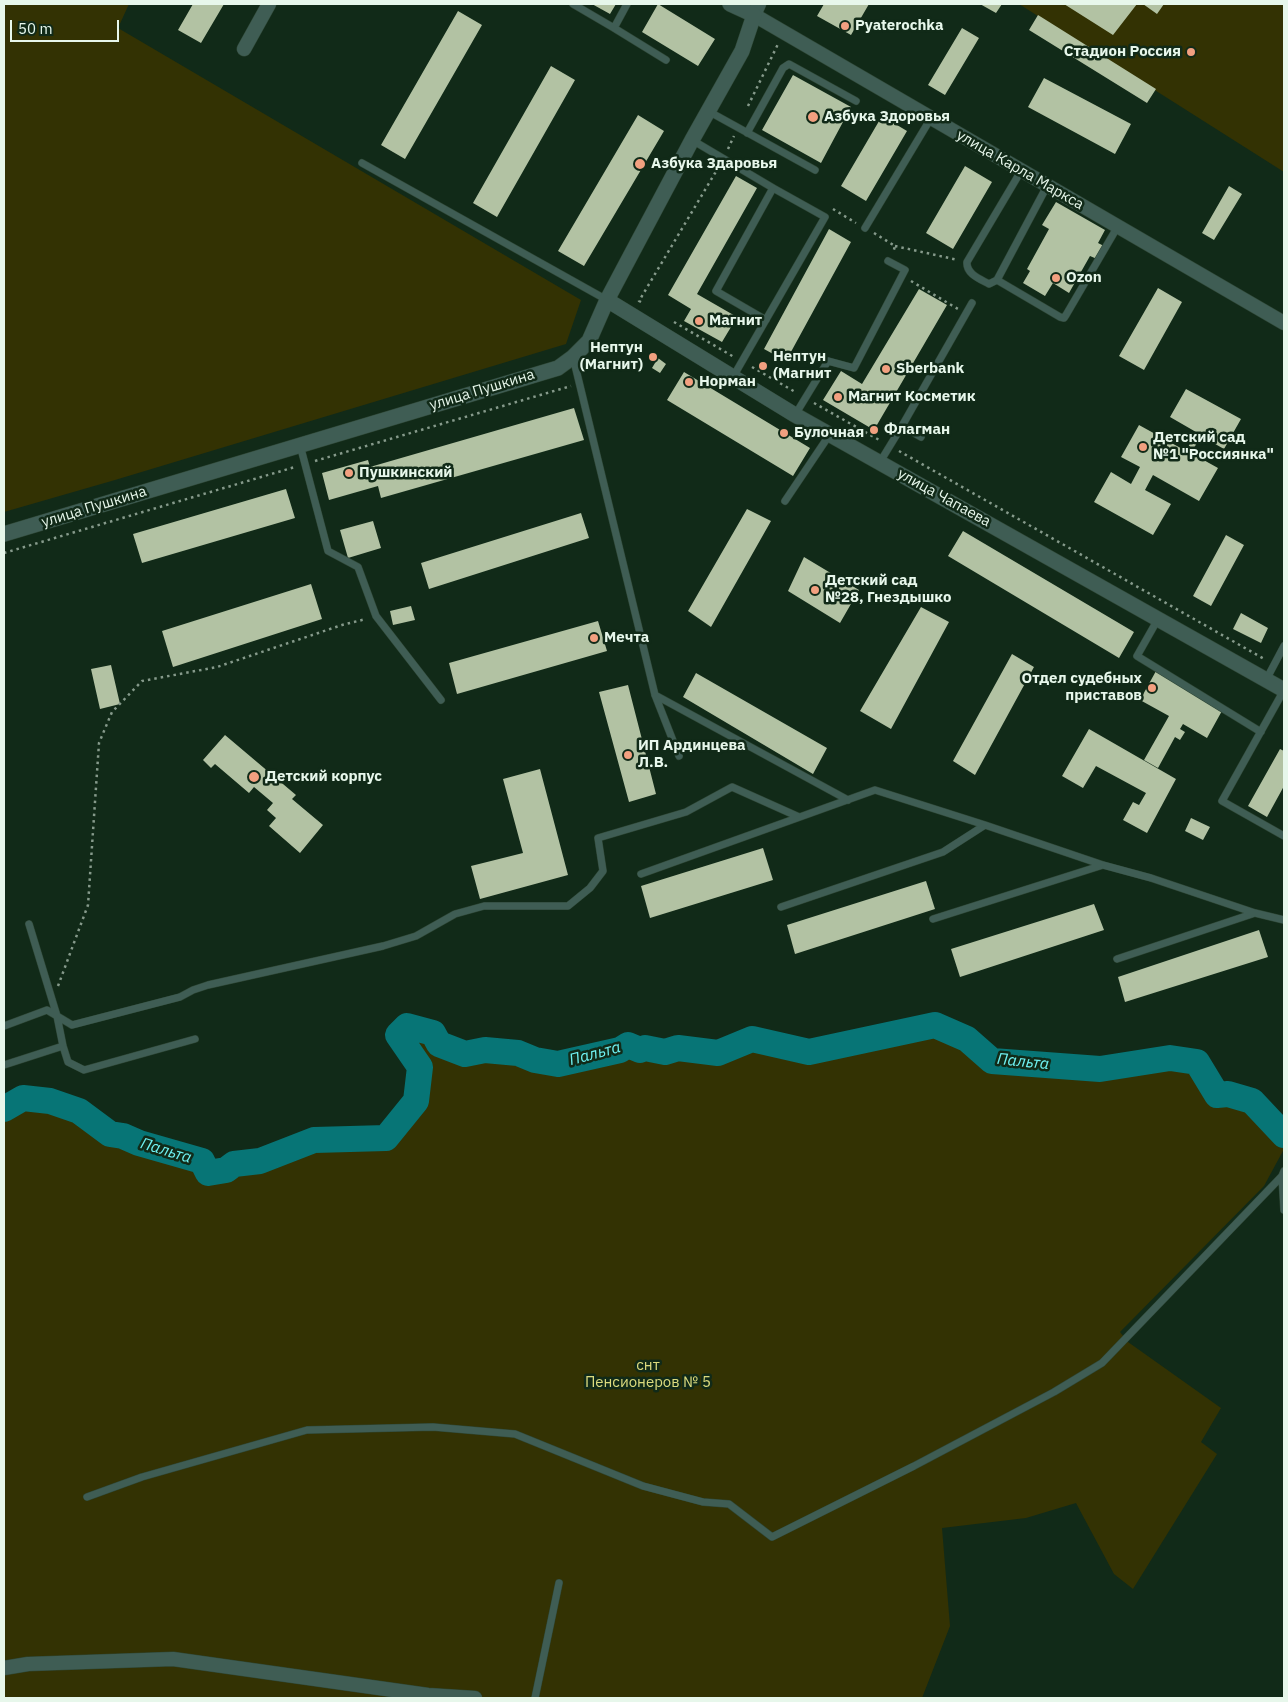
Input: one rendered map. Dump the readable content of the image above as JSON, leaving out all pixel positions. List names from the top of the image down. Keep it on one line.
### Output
{"streets":{"street":["улица Карла Маркса","улица Пушкина","улица Чапаева"]},"crossings":[["улица Карла Маркса","улица Пушкина"],["улица Пушкина","улица Чапаева"]],"water":["Пальта"],"parks":["снт Пенсионеров № 5"],"places":["Pyaterochka","Стадион Россия","Азбука Здоровья","Азбука Здаровья","Ozon","Магнит","Нептун (Магнит)","Нептун (Магнит","Sberbank","Норман","Магнит Косметик","Флагман","Булочная","Детский сад №1 \"Россиянка\"","Пушкинский","Детский сад №28, Гнездышко","Мечта","Отдел судебных приставов","ИП Ардинцева Л.В.","Детский корпус"],"scale_bar":"50 m"}
